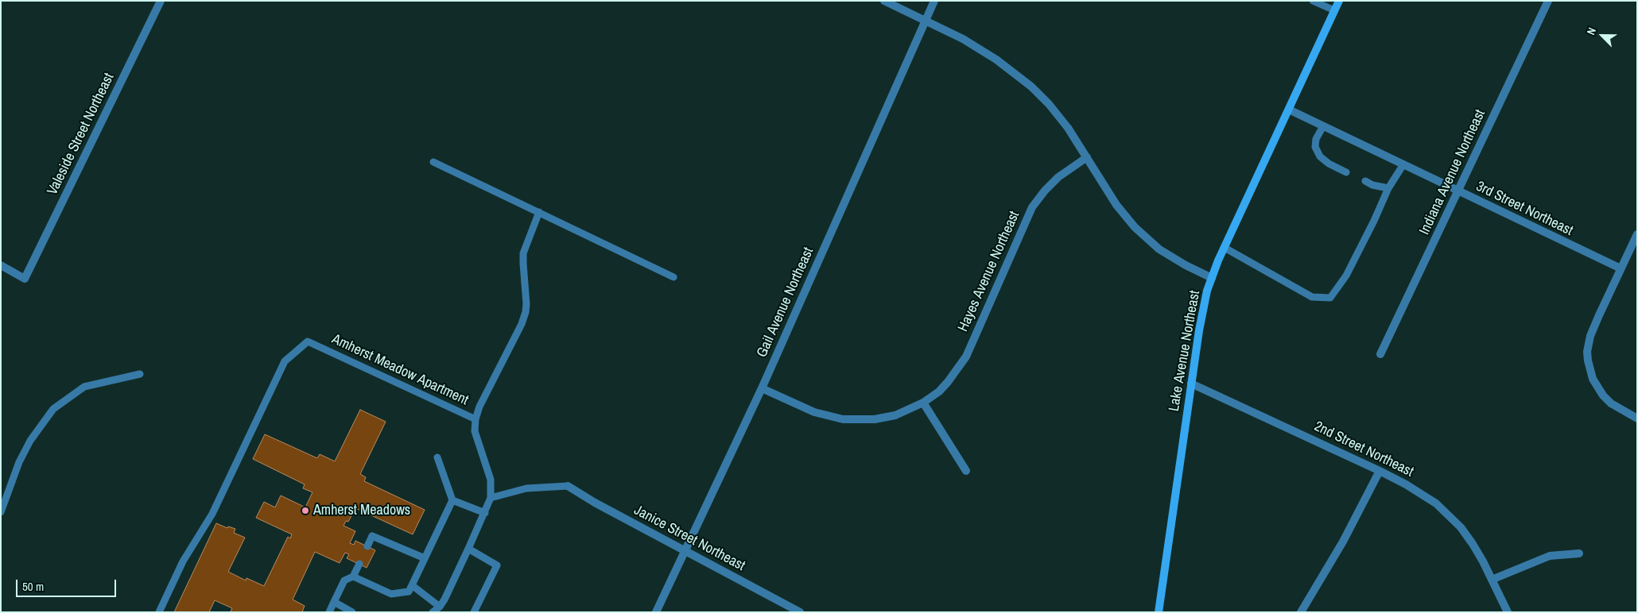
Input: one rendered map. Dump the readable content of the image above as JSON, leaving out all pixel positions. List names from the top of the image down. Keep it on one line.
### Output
{"streets":{"street":["Valeside Street Northeast","Indiana Avenue Northeast","3rd Street Northeast","Hayes Avenue Northeast","Gail Avenue Northeast","Lake Avenue Northeast","2nd Street Northeast","Janice Street Northeast"],"lane":["Amherst Meadow Apartment"]},"crossings":[["Indiana Avenue Northeast","3rd Street Northeast"],["3rd Street Northeast","Lake Avenue Northeast"],["Hayes Avenue Northeast","Gail Avenue Northeast"],["Gail Avenue Northeast","Janice Street Northeast"],["Lake Avenue Northeast","2nd Street Northeast"]],"places":["Amherst Meadows"],"scale_bar":"50 m","north":"top left"}
